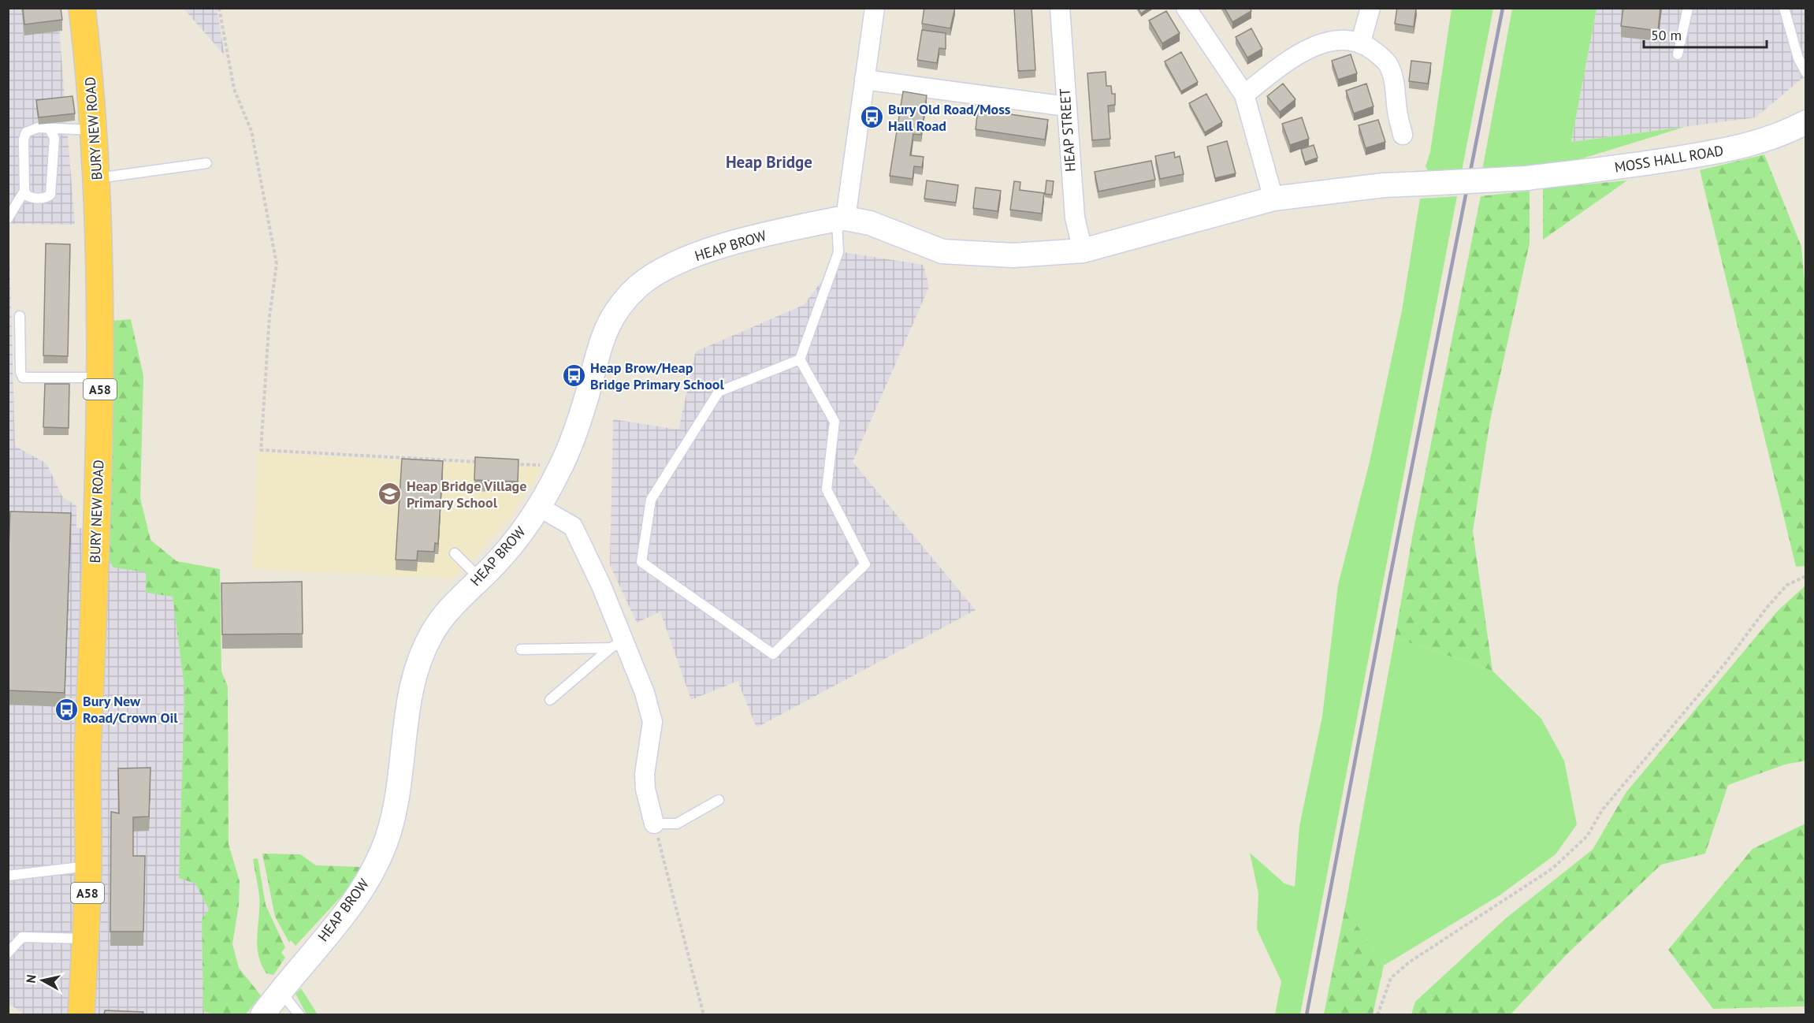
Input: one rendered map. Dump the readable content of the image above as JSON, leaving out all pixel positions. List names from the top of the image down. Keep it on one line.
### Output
{"streets":{"highway":["BURY NEW ROAD","A58"],"street":["HEAP STREET","MOSS HALL ROAD","HEAP BROW"]},"crossings":[["HEAP STREET","MOSS HALL ROAD"],["MOSS HALL ROAD","HEAP BROW"]],"districts":["Heap Bridge"],"places":{"bus stop":["Bury Old Road/Moss Hall Road","Heap Brow/Heap Bridge Primary School","Bury New Road/Crown Oil"],"school or university":["Heap Bridge Village Primary School"]},"scale_bar":"50 m","north":"left"}
